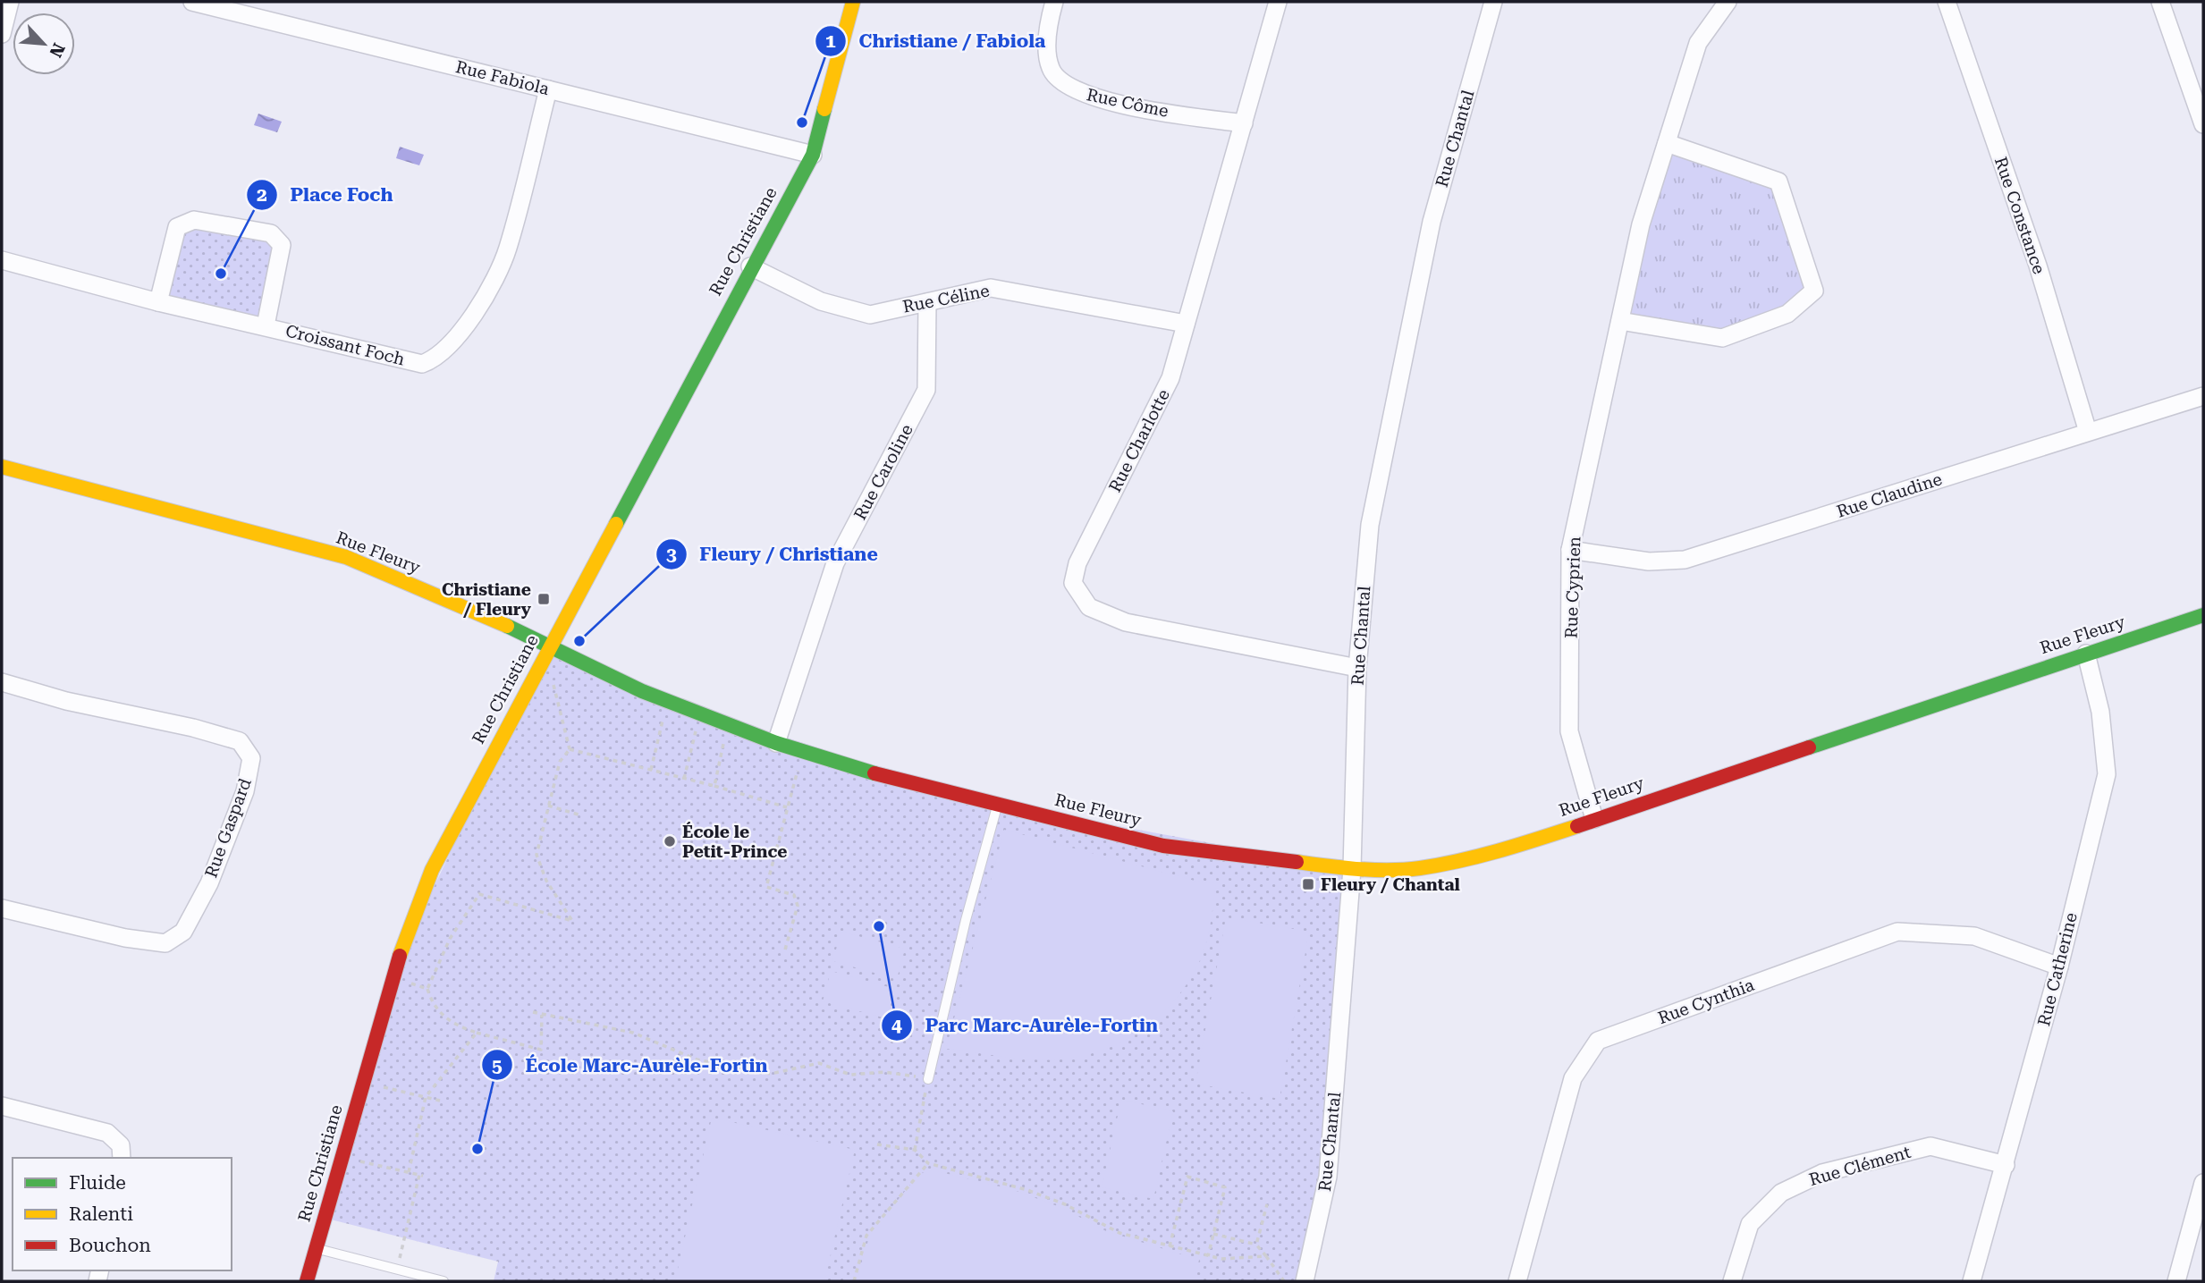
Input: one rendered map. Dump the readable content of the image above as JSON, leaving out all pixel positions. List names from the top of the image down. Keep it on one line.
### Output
{"streets":{"street":["Rue Fabiola","Rue Côme","Rue Chantal","Rue Constance","Rue Christiane","Rue Céline","Croissant Foch","Rue Charlotte","Rue Caroline","Rue Claudine","Rue Fleury","Rue Cyprien","Rue Gaspard","Rue Catherine","Rue Cynthia","Rue Clément"]},"crossings":[["Rue Fabiola","Rue Christiane"],["Rue Fabiola","Croissant Foch"],["Rue Côme","Rue Charlotte"],["Rue Chantal","Rue Charlotte"],["Rue Chantal","Rue Fleury"],["Rue Constance","Rue Claudine"],["Rue Christiane","Rue Céline"],["Rue Christiane","Rue Fleury"],["Rue Céline","Rue Charlotte"],["Rue Céline","Rue Caroline"],["Rue Caroline","Rue Fleury"],["Rue Claudine","Rue Cyprien"],["Rue Fleury","Rue Cyprien"],["Rue Fleury","Rue Catherine"],["Rue Catherine","Rue Cynthia"],["Rue Catherine","Rue Clément"]],"places":{"other":["Christiane / Fabiola","Place Foch","Fleury / Christiane","École le Petit-Prince","Parc Marc-Aurèle-Fortin","École Marc-Aurèle-Fortin"],"transit":["Christiane / Fleury","Fleury / Chantal"]},"legend":["Fluide","Ralenti","Bouchon"],"north":"bottom right"}
